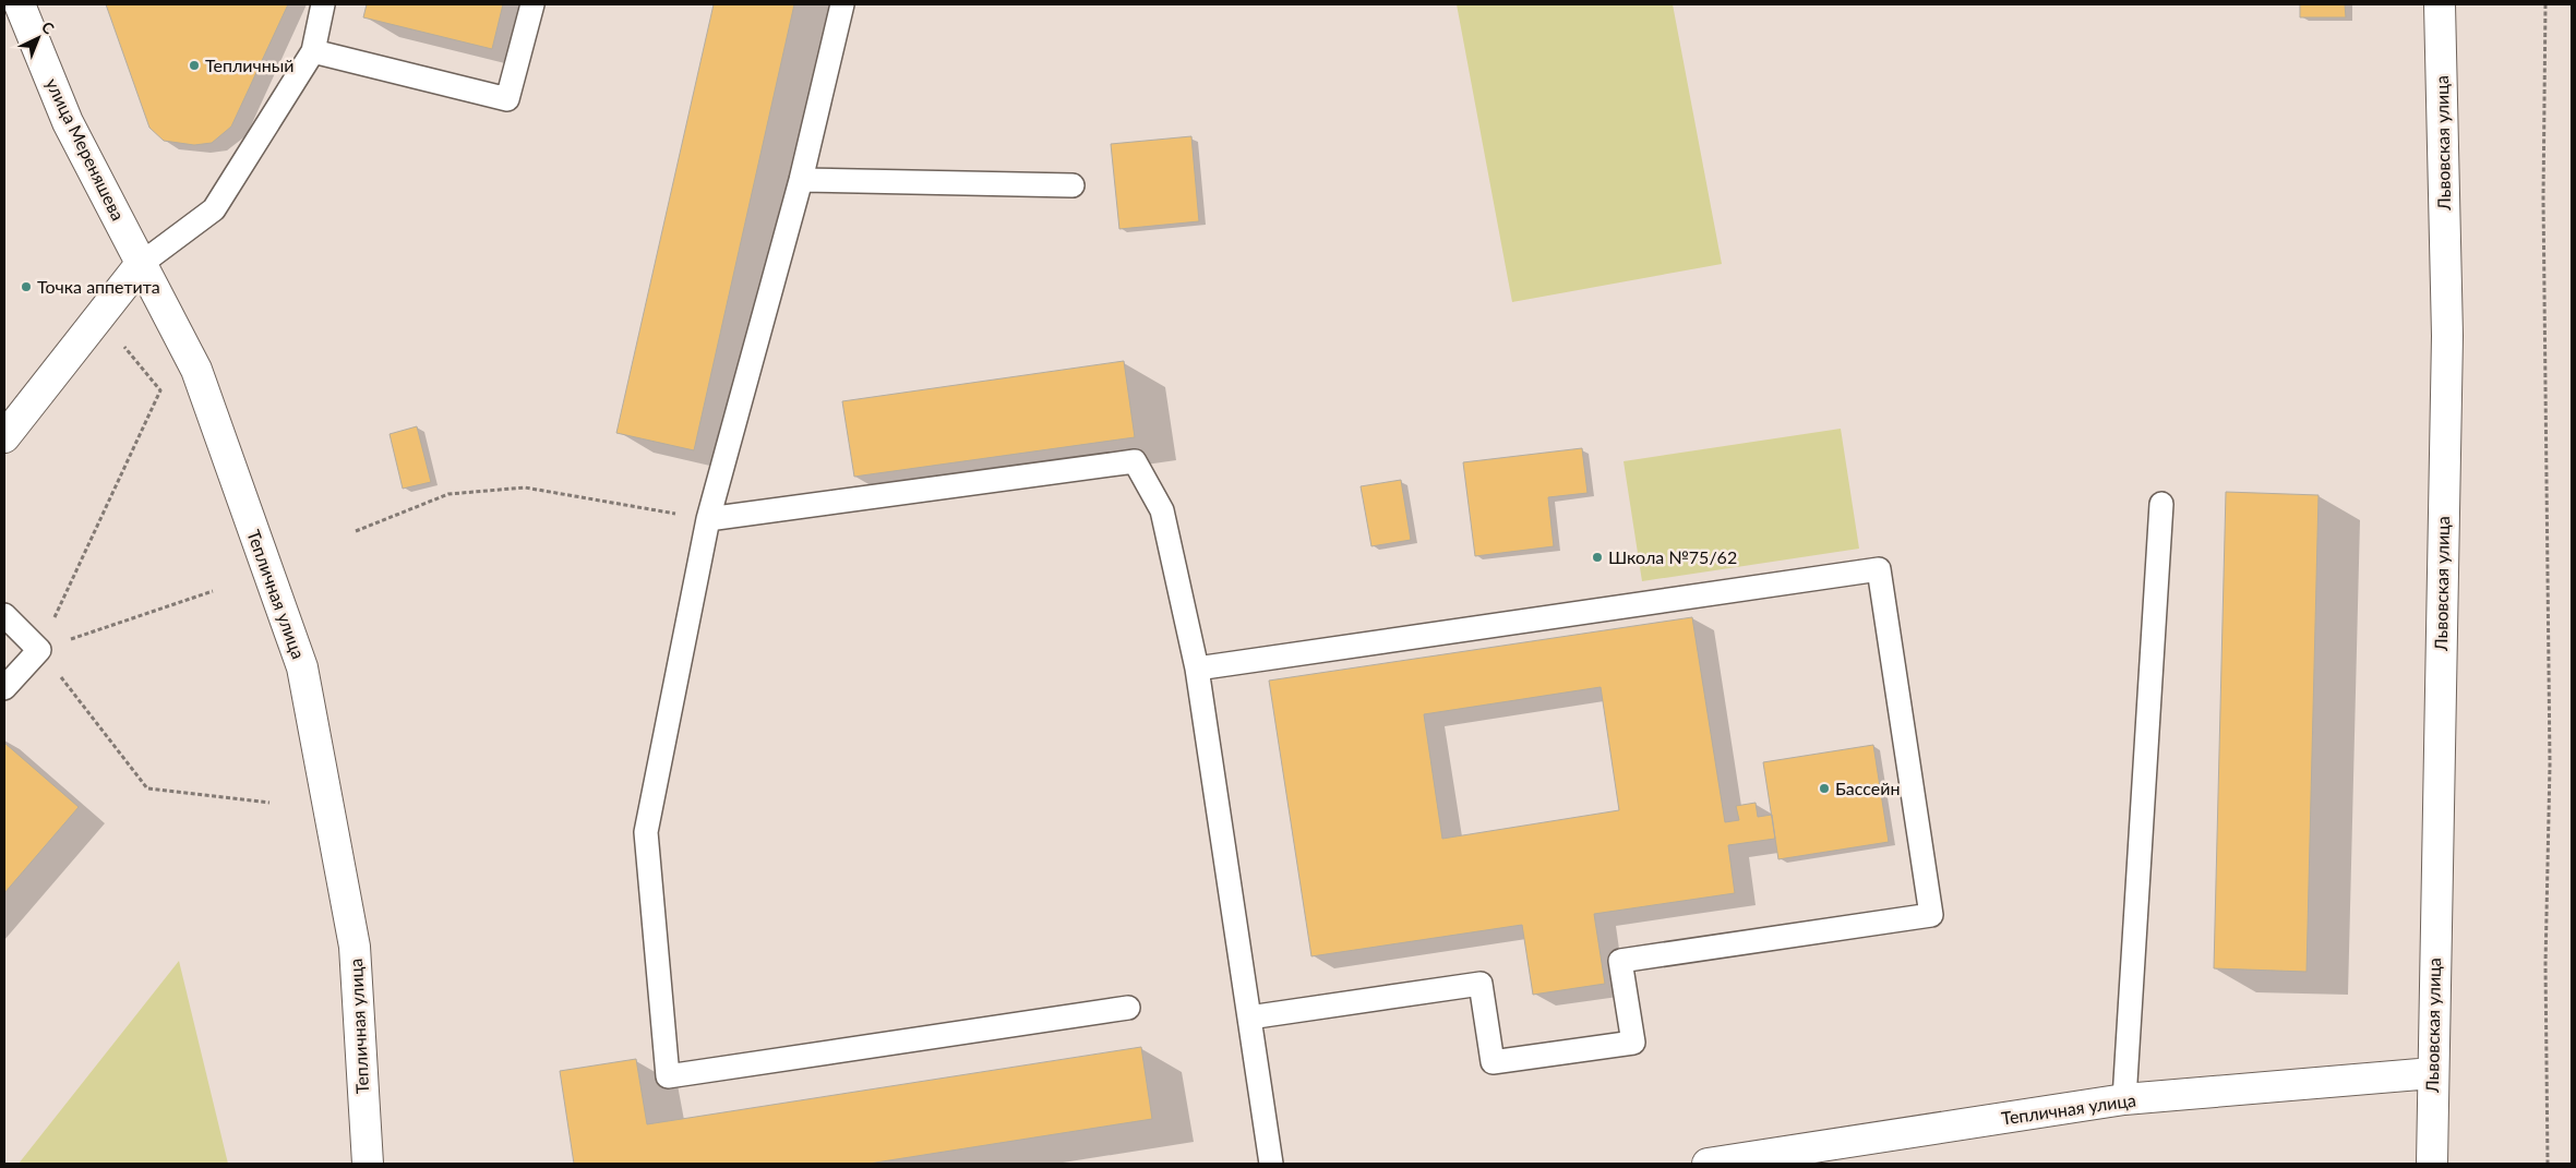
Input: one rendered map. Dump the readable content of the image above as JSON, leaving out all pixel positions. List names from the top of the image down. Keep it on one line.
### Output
{"streets":{"street":["Львовская улица","улица Мереняшева","Тепличная улица"]},"crossings":[["Львовская улица","Тепличная улица"],["улица Мереняшева","Тепличная улица"]],"places":["Тепличный","Точка аппетита","Школа №75/62","Бассейн"],"north":"top right"}
